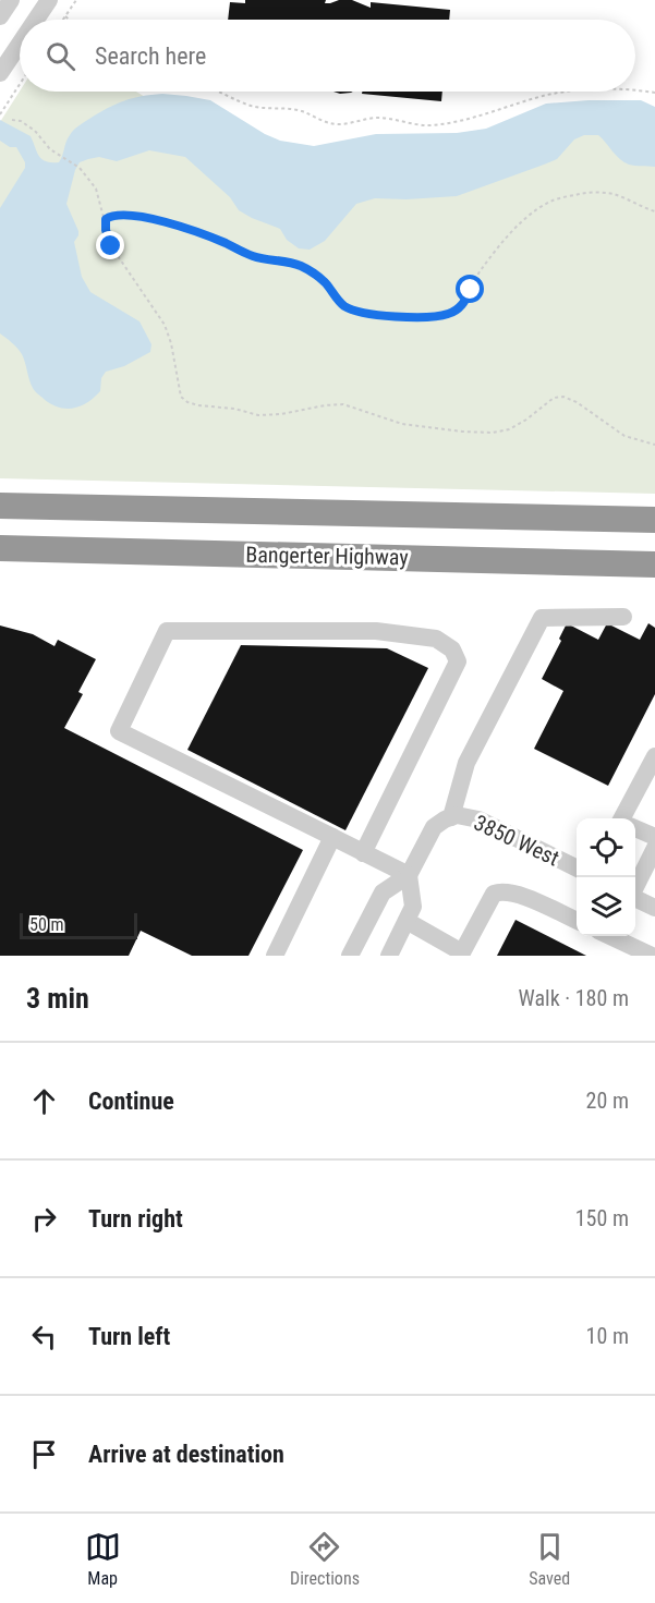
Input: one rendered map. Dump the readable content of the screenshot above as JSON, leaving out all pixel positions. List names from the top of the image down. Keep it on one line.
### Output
{"streets":{"highway":["Bangerter Highway"],"street":["3850 West"]},"scale_bar":"50 m","page":{"search":"Search here","scale":"50 m","heading":["3 min","Walk · 180 m"],"list":[["Continue","20 m"],["Turn right","150 m"],["Turn left","10 m"],"Arrive at destination"],"nav":["Map","Directions","Saved"]}}
